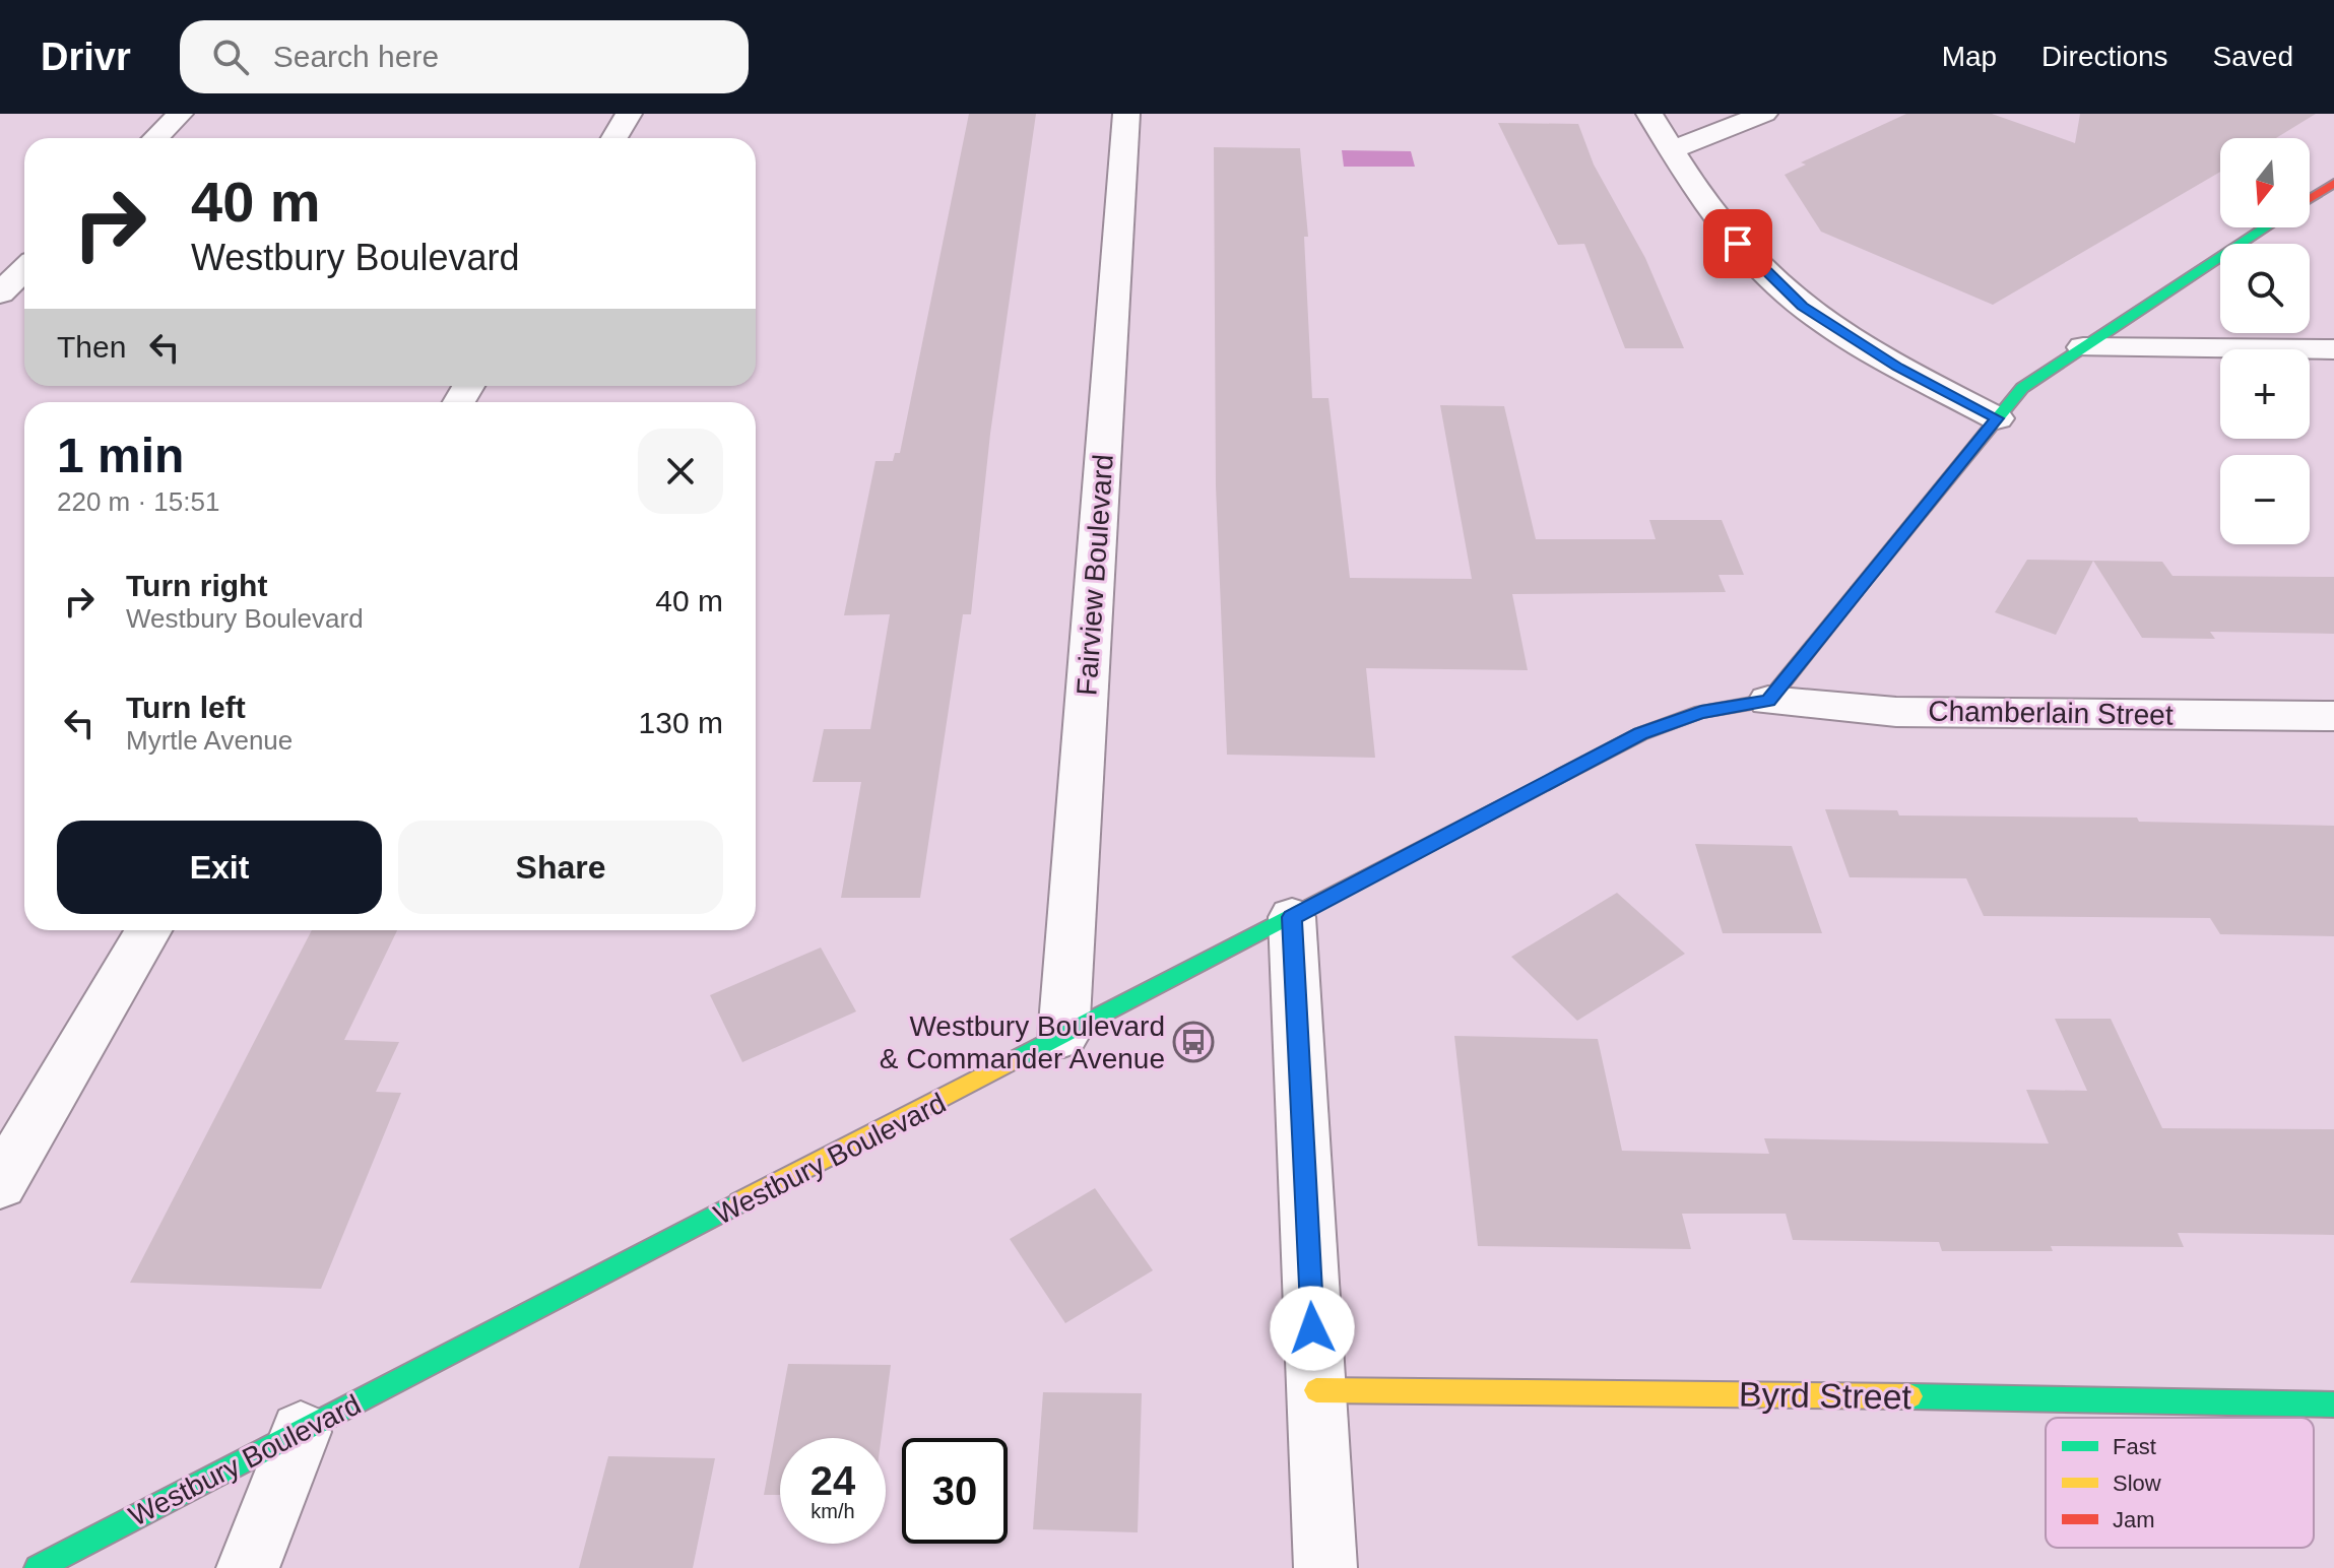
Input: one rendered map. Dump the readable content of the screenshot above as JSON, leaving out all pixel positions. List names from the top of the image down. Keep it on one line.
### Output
{"streets":{"street":["Fairview Boulevard","Chamberlain Street","Westbury Boulevard","Byrd Street"]},"crossings":[["Fairview Boulevard","Westbury Boulevard"],["Chamberlain Street","Westbury Boulevard"]],"places":{"bus stop":["Westbury Boulevard & Commander Avenue"]},"legend":["Fast","Slow","Jam"],"north":"bottom","page":{"header":"Drivr","search":"Search here","nav":["Map","Directions","Saved"],"map_buttons":["+","−"],"turn":["40 m","Westbury Boulevard"],"then":"Then","heading":["1 min","220 m · 15:51"],"list":[{"name":"Turn right","note":"Westbury Boulevard","value":"40 m"},{"name":"Turn left","note":"Myrtle Avenue","value":"130 m"}],"buttons":["Exit","Share"],"speed":"24 km/h","limit":"30"}}
